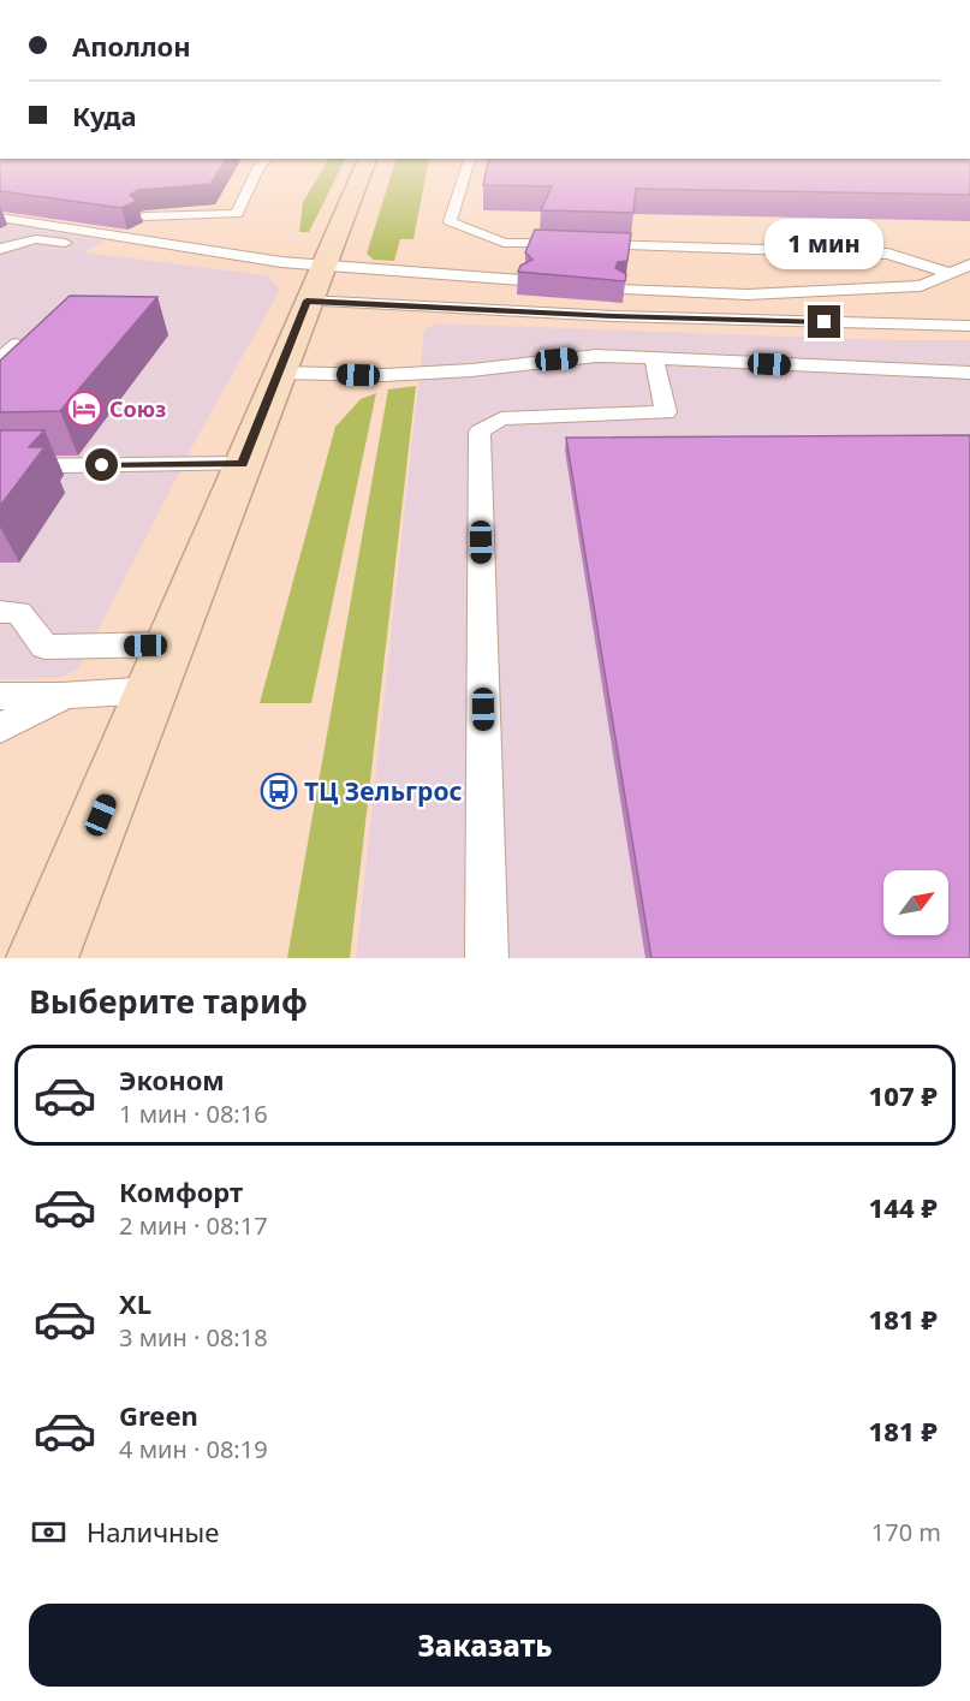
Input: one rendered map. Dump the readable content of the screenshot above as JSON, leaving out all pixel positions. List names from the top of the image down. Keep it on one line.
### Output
{"places":{"hotel":["Союз"],"bus stop":["ТЦ Зельгрос"]},"north":"top right","page":{"banner":["Аполлон","Куда"],"bubble":"1 мин","heading":"Выберите тариф","list":[{"name":"Эконом","note":"1 мин · 08:16","value":"107 ₽"},{"name":"Комфорт","note":"2 мин · 08:17","value":"144 ₽"},{"name":"XL","note":"3 мин · 08:18","value":"181 ₽"},{"name":"Green","note":"4 мин · 08:19","value":"181 ₽"}],"pay":["Наличные","170 m"],"buttons":"Заказать"}}
